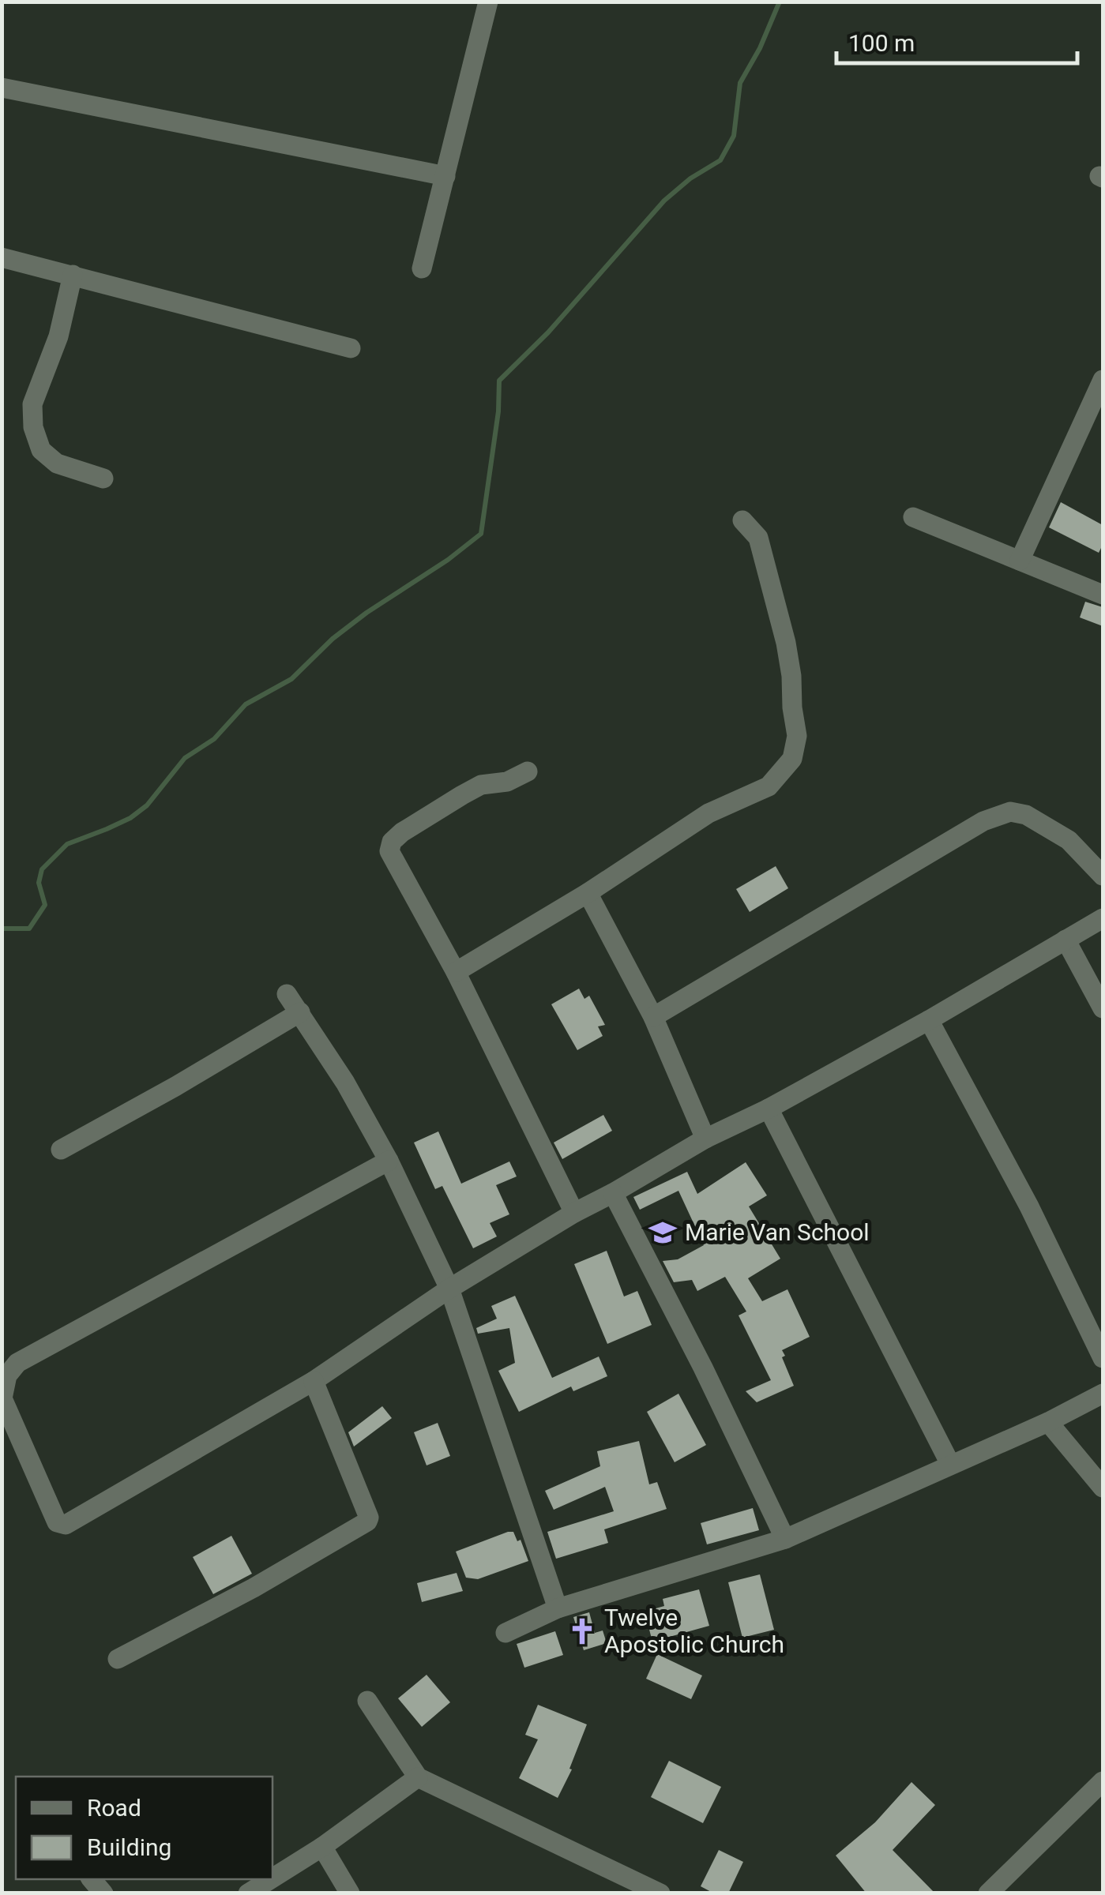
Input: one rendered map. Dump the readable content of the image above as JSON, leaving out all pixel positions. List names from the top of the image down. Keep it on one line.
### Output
{"places":{"school or university":["Marie Van School"],"church":["Twelve Apostolic Church"]},"legend":["Road","Building"],"scale_bar":"100 m"}
